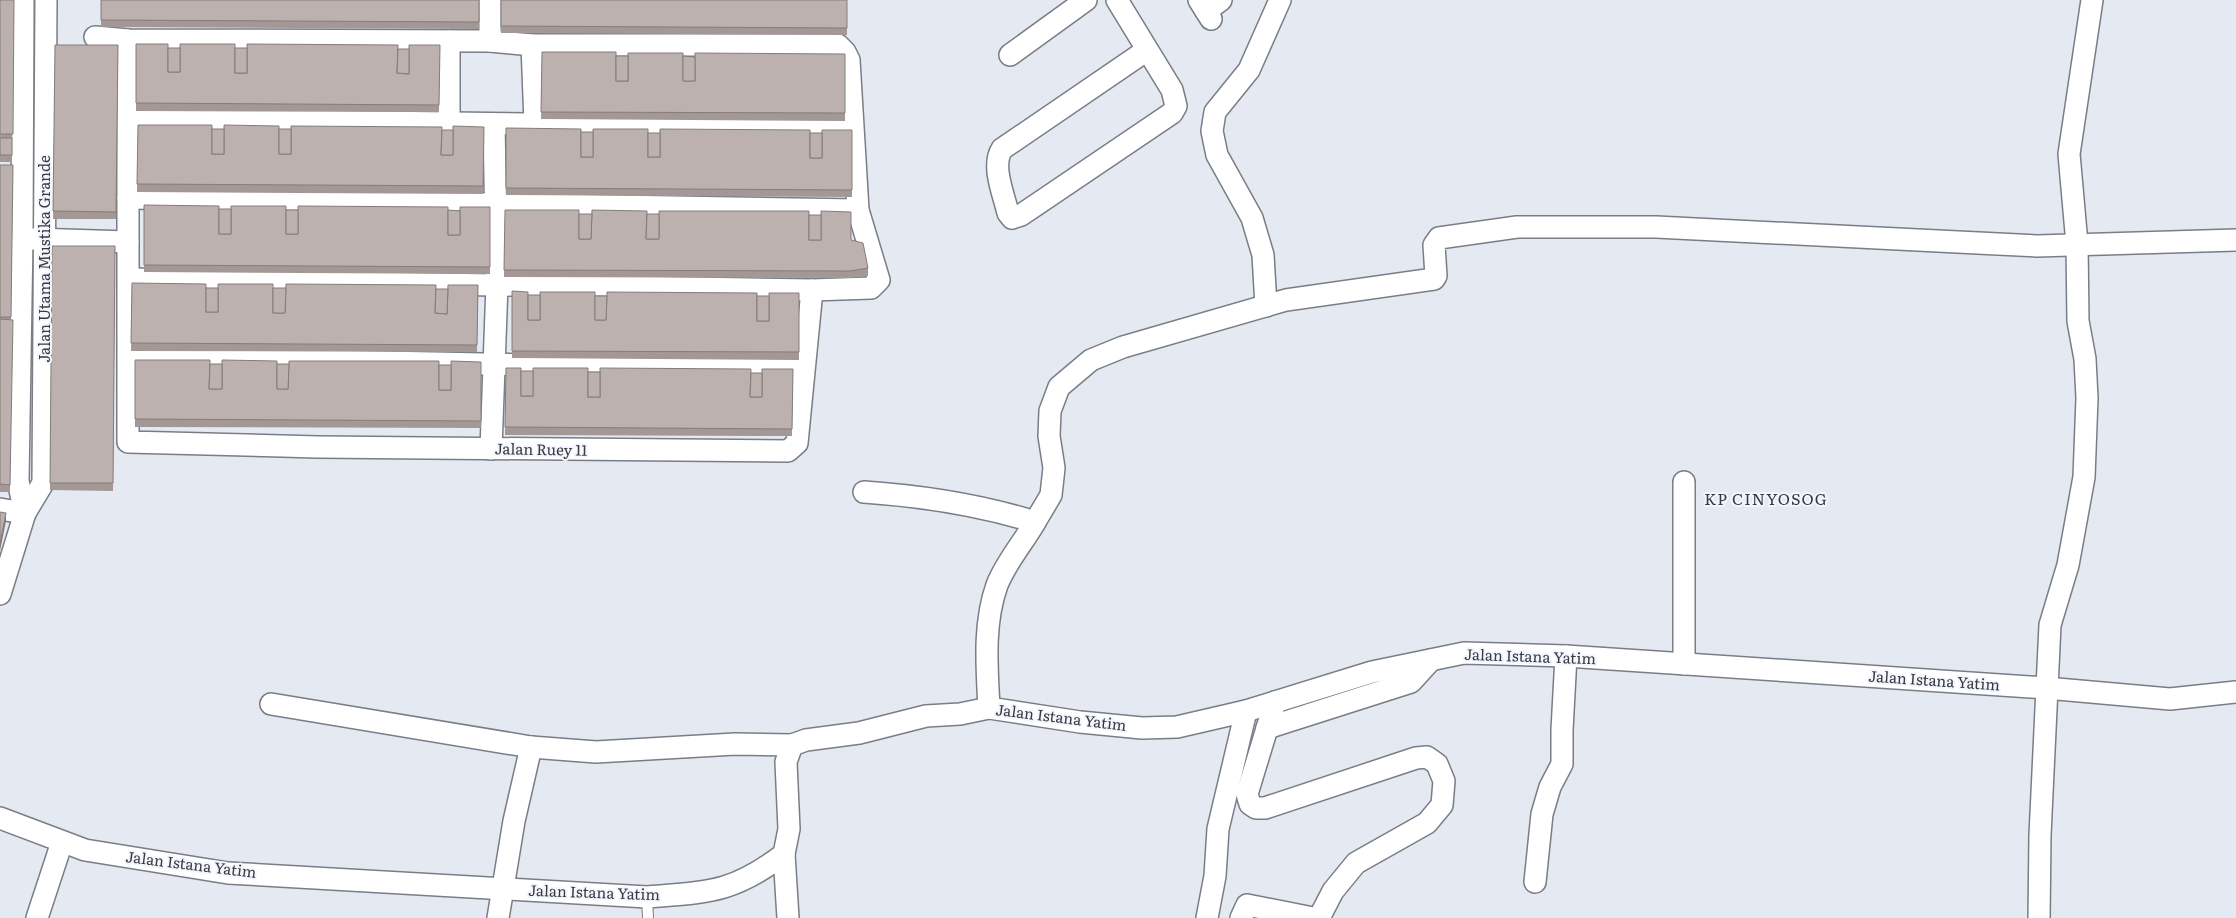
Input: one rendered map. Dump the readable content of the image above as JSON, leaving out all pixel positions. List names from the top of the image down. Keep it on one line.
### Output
{"streets":{"street":["Jalan Utama Mustika Grande","Jalan Ruey 11","Jalan Istana Yatim"]},"districts":["KP CINYOSOG"]}
